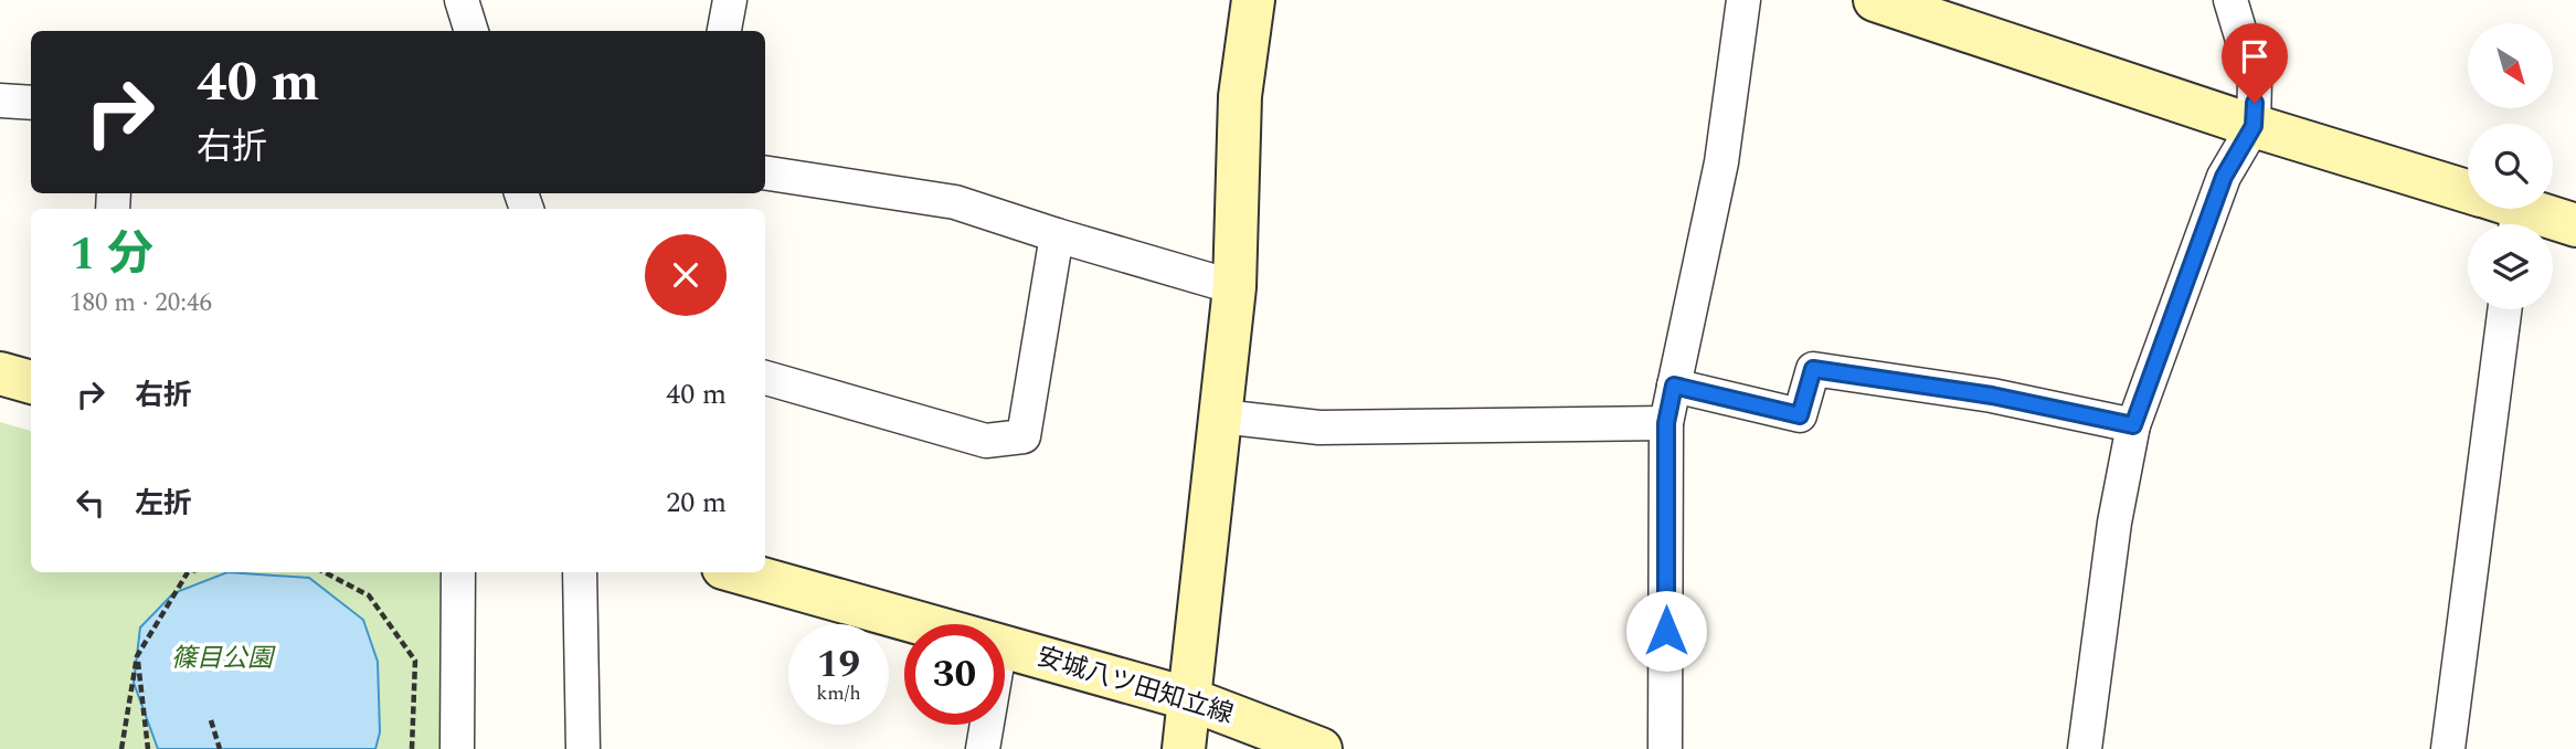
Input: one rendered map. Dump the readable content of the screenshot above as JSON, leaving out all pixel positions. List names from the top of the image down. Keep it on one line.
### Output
{"streets":{"street":["安城八ツ田知立線"]},"parks":["篠目公園"],"north":"bottom right","page":{"turn":["40 m","右折"],"heading":["1 分","180 m · 20:46"],"list":[{"name":"右折","value":"40 m"},{"name":"左折","value":"20 m"}],"speed":"19 km/h","limit":"30"}}
